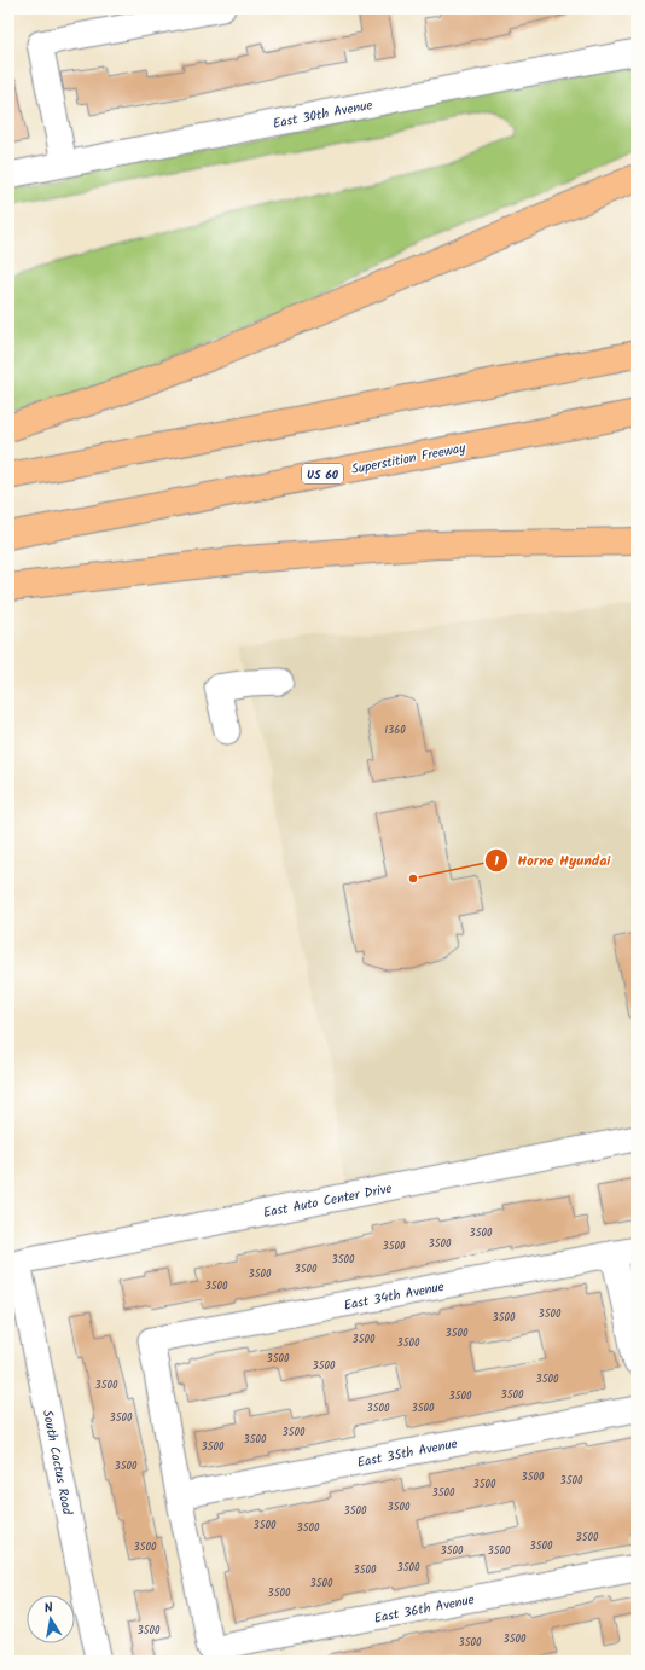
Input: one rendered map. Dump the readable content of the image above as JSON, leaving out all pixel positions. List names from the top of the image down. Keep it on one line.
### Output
{"streets":{"highway":["Superstition Freeway","US 60"],"street":["East 30th Avenue","East Auto Center Drive","East 34th Avenue","East 35th Avenue","South Cactus Road","East 36th Avenue"]},"crossings":[["East Auto Center Drive","South Cactus Road"],["East 34th Avenue","East 35th Avenue"],["East 34th Avenue","East 36th Avenue"],["East 35th Avenue","East 36th Avenue"]],"places":["Horne Hyundai"],"house_numbers":["1360","3500","3500","3500","3500","3500","3500","3500","3500","3500","3500","3500","3500","3500","3500","3500","3500","3500","3500","3500","3500","3500","3500","3500","3500","3500","3500","3500","3500","3500","3500","3500","3500","3500","3500","3500","3500","3500","3500","3500","3500","3500","3500","3500","3500","3500"],"north":"top"}
